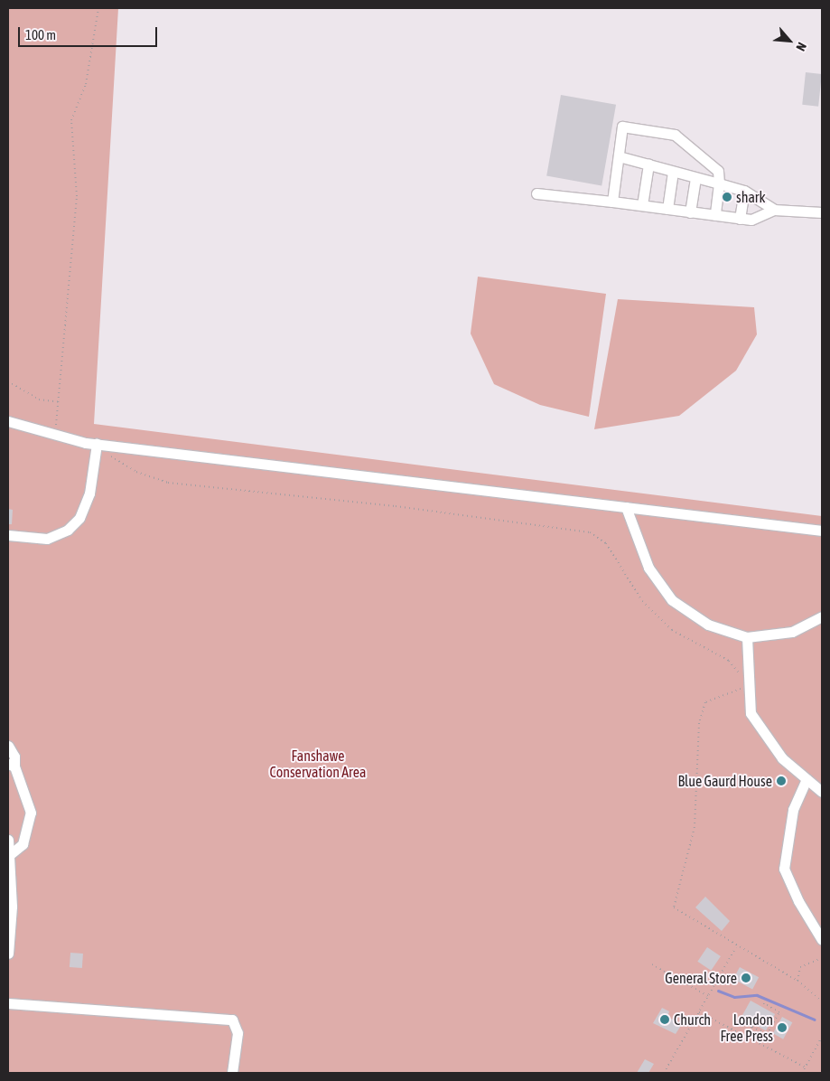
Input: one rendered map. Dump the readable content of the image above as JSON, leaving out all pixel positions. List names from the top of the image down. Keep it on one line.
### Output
{"parks":["Fanshawe Conservation Area"],"places":["shark","Blue Gaurd House","General Store","Church","London Free Press"],"scale_bar":"100 m","north":"bottom right"}
